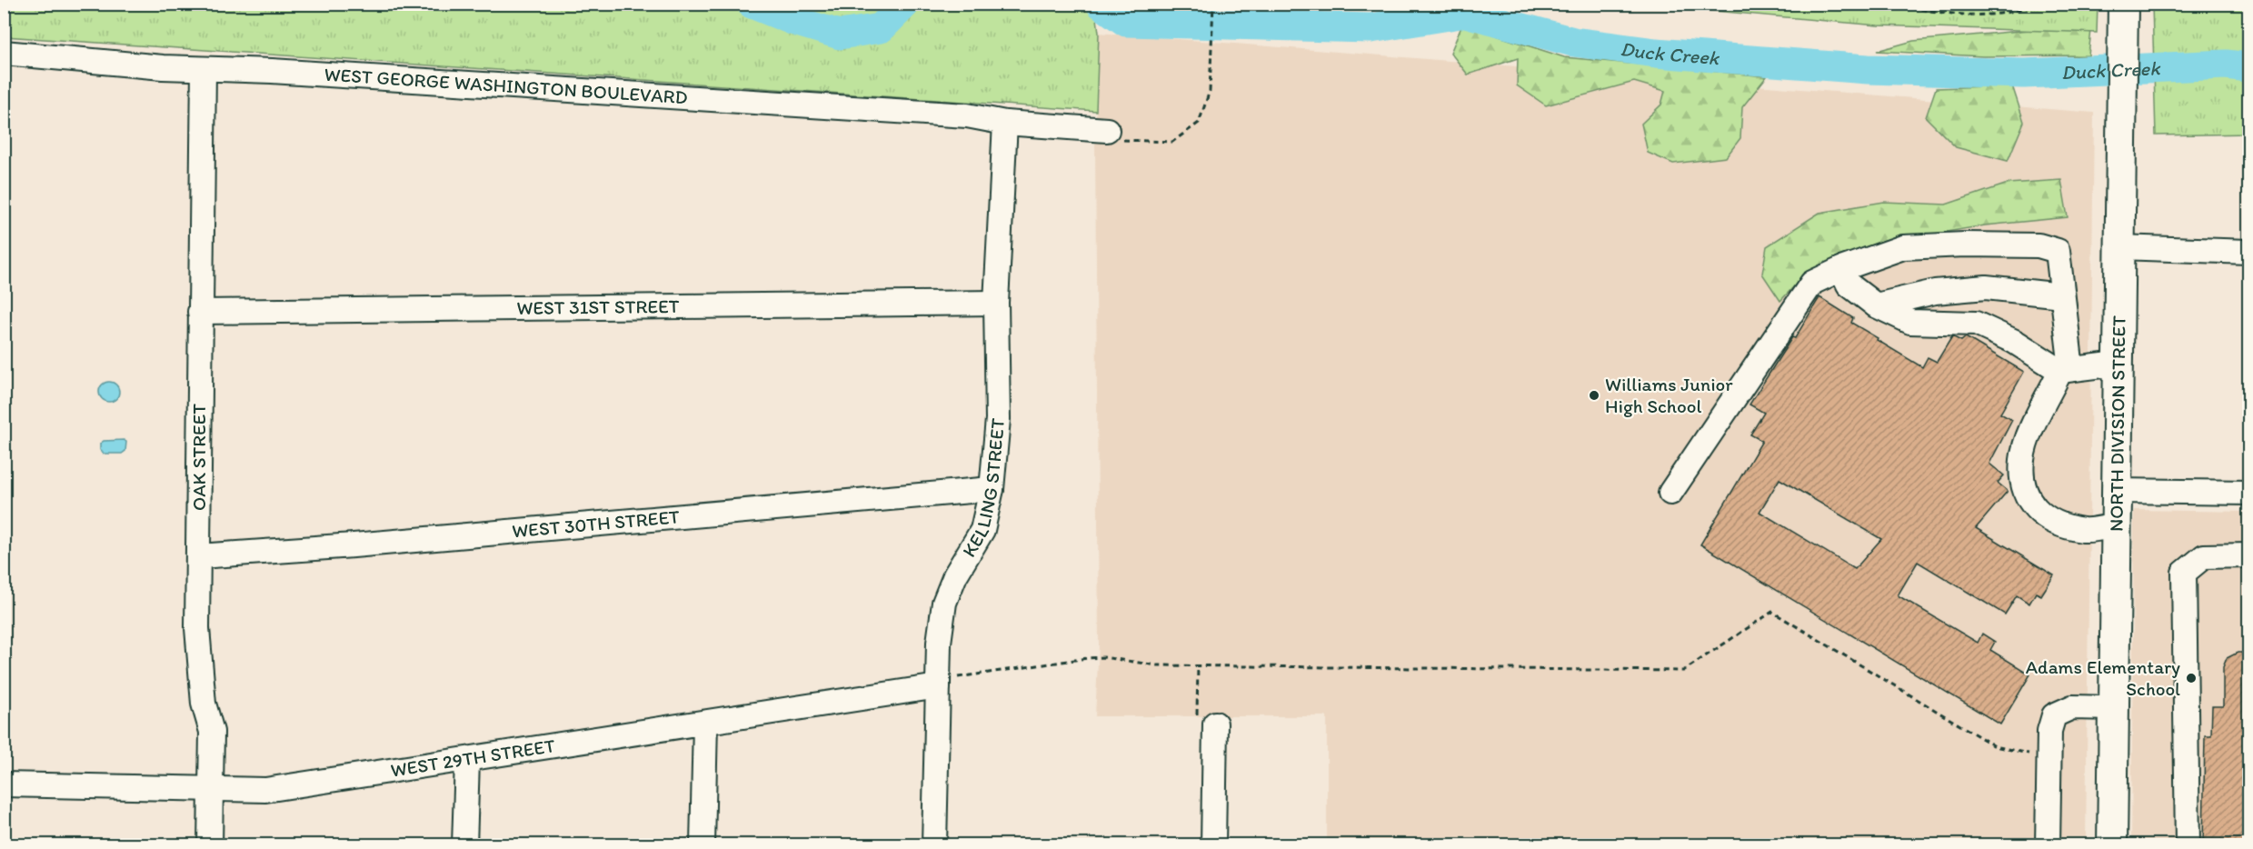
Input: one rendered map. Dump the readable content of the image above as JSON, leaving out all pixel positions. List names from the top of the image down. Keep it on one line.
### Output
{"streets":{"main road":["NORTH DIVISION STREET"],"street":["WEST GEORGE WASHINGTON BOULEVARD","WEST 31ST STREET","OAK STREET","KELLING STREET","WEST 30TH STREET","WEST 29TH STREET"]},"crossings":[["WEST GEORGE WASHINGTON BOULEVARD","OAK STREET"],["WEST GEORGE WASHINGTON BOULEVARD","KELLING STREET"],["WEST 31ST STREET","OAK STREET"],["WEST 31ST STREET","KELLING STREET"],["OAK STREET","WEST 30TH STREET"],["OAK STREET","WEST 29TH STREET"],["KELLING STREET","WEST 30TH STREET"],["KELLING STREET","WEST 29TH STREET"]],"water":["Duck Creek"],"places":["Williams Junior High School","Adams Elementary School"]}
